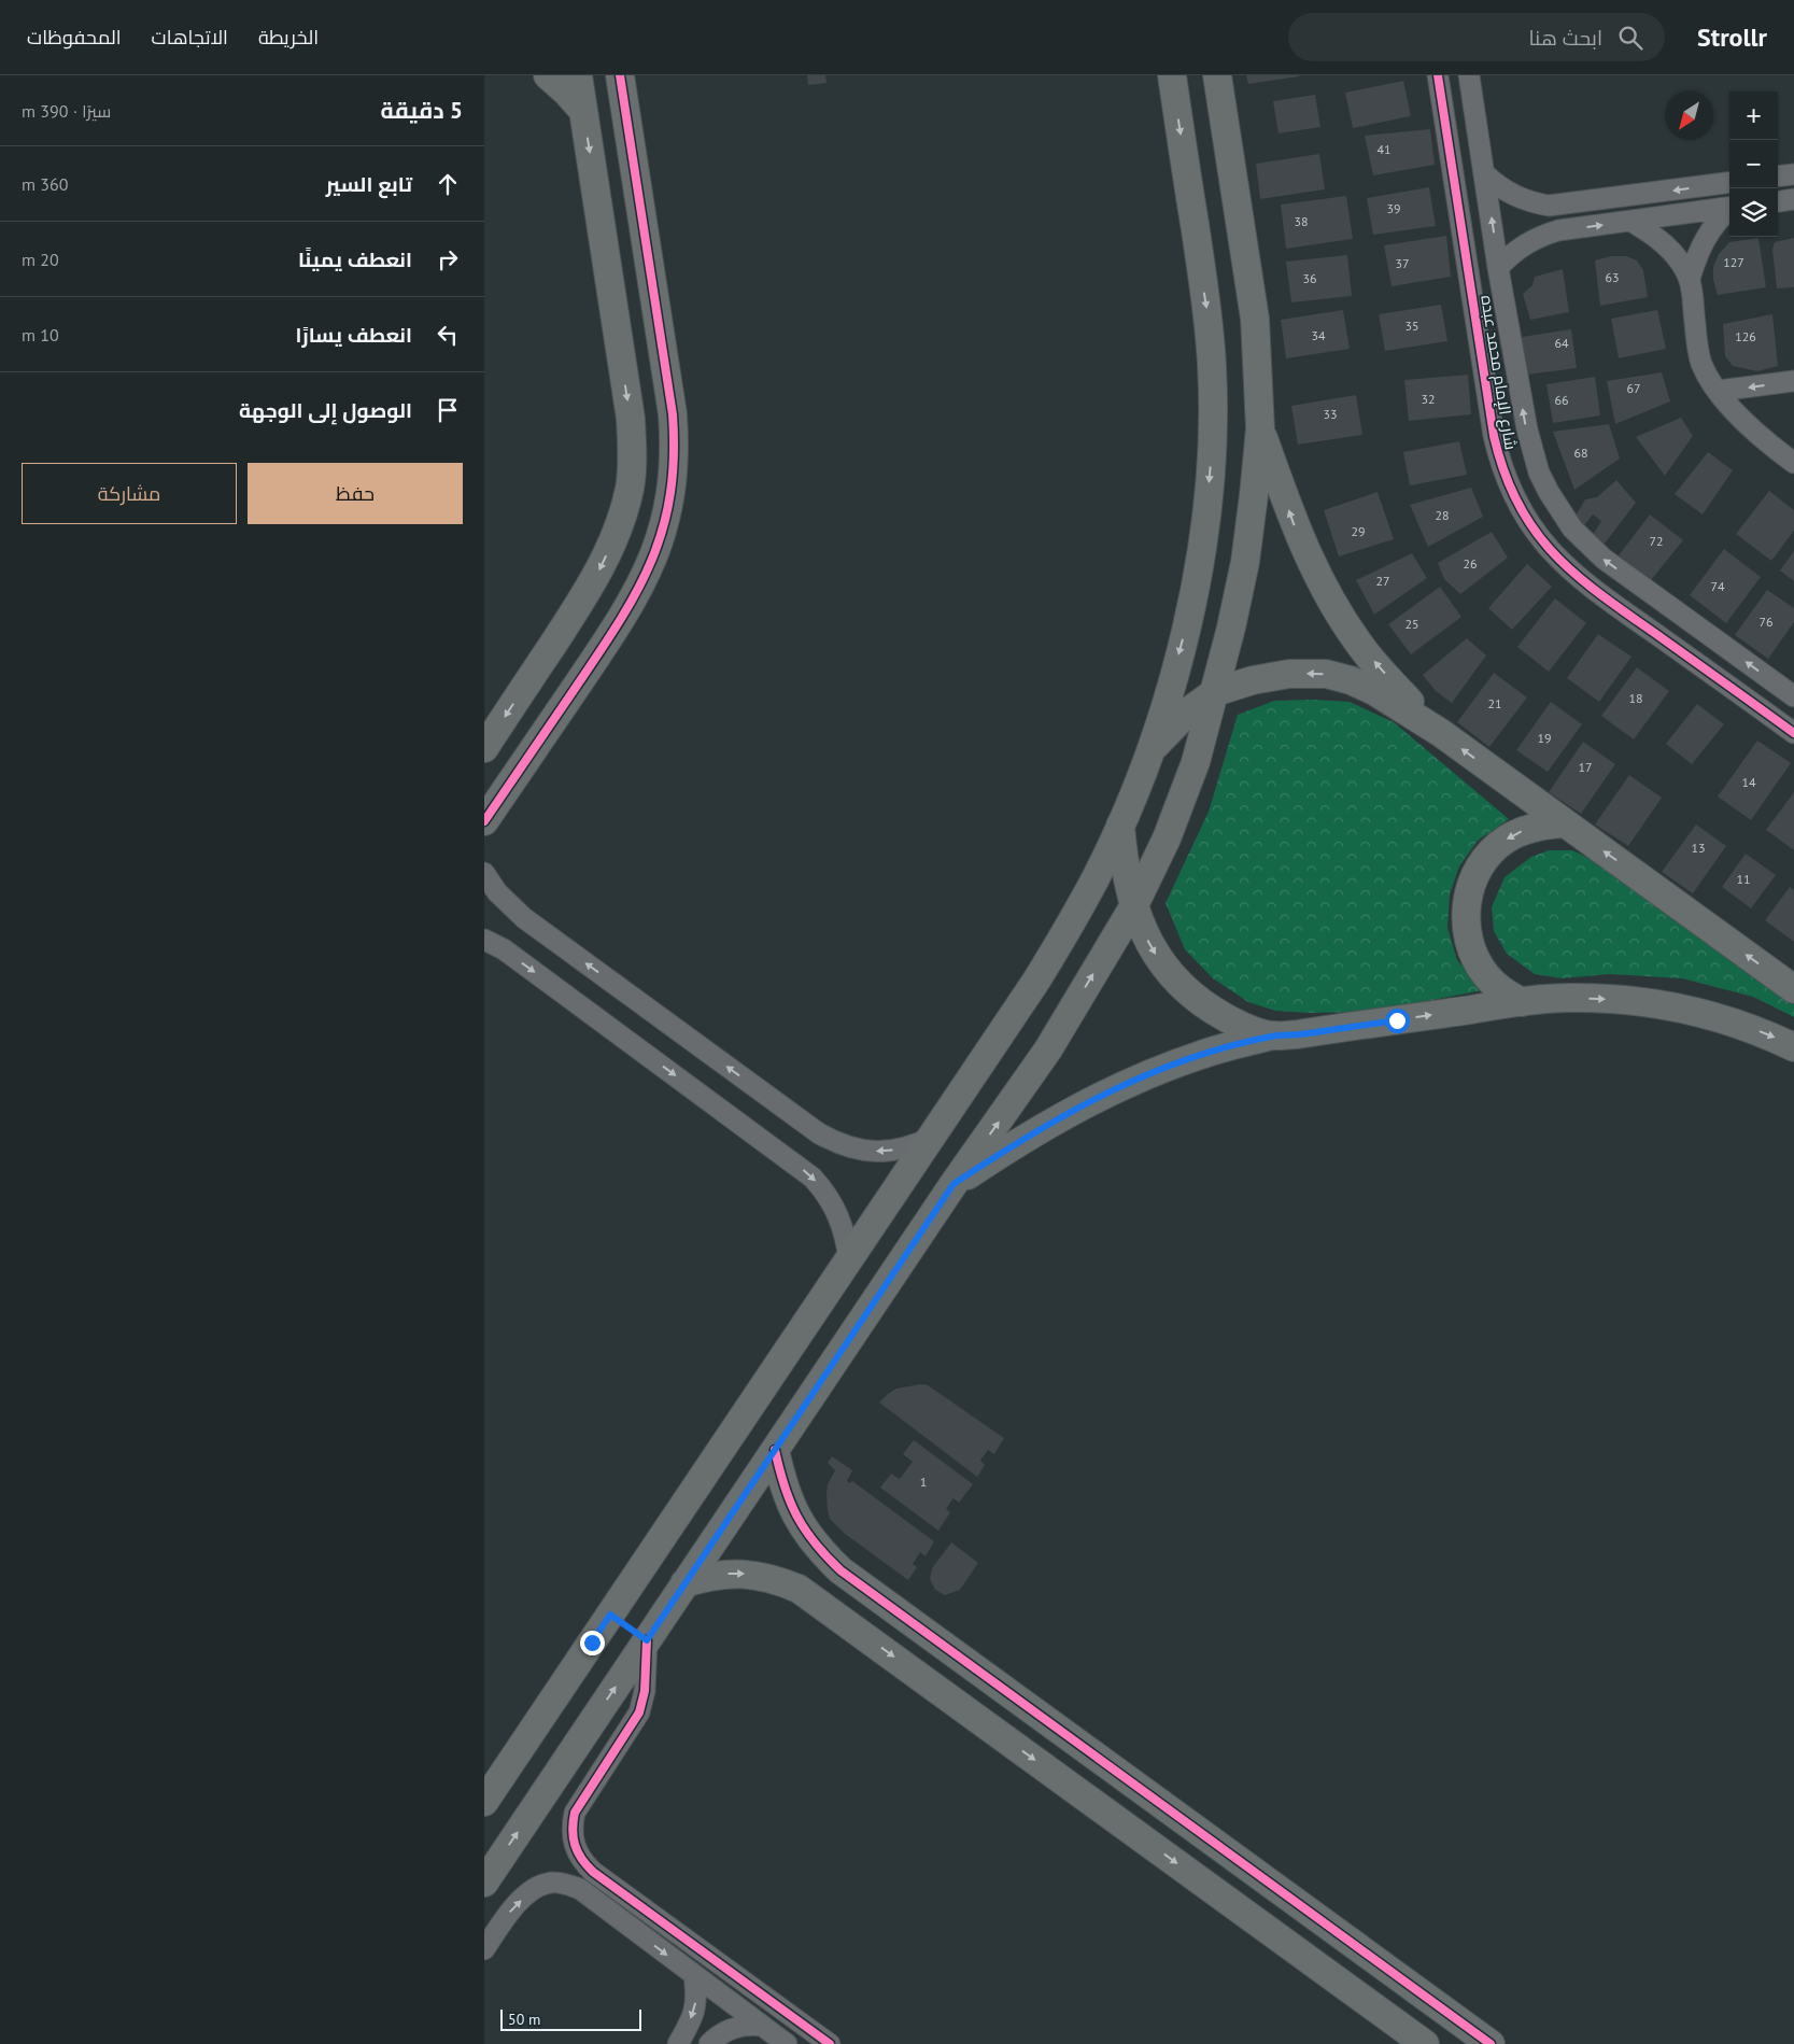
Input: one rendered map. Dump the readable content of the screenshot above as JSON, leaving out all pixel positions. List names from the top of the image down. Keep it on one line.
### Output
{"streets":{"street":["شارع الإمام محمد عبده"]},"house_numbers":["41","39","38","127","37","63","36","35","34","126","64","67","32","66","33","68","28","29","72","26","27","74","76","25","18","21","19","17","14","13","11","1"],"scale_bar":"50 m","north":"bottom left","page":{"header":"Strollr","search":"ابحث هنا","nav":["الخريطة","الاتجاهات","المحفوظات"],"heading":["5 دقيقة","سيرًا · 390 m"],"map_buttons":["+","−"],"list":[["تابع السير","360 m"],["انعطف يمينًا","20 m"],["انعطف يسارًا","10 m"],"الوصول إلى الوجهة"],"buttons":["حفظ","مشاركة"],"scale":"50 m"}}
